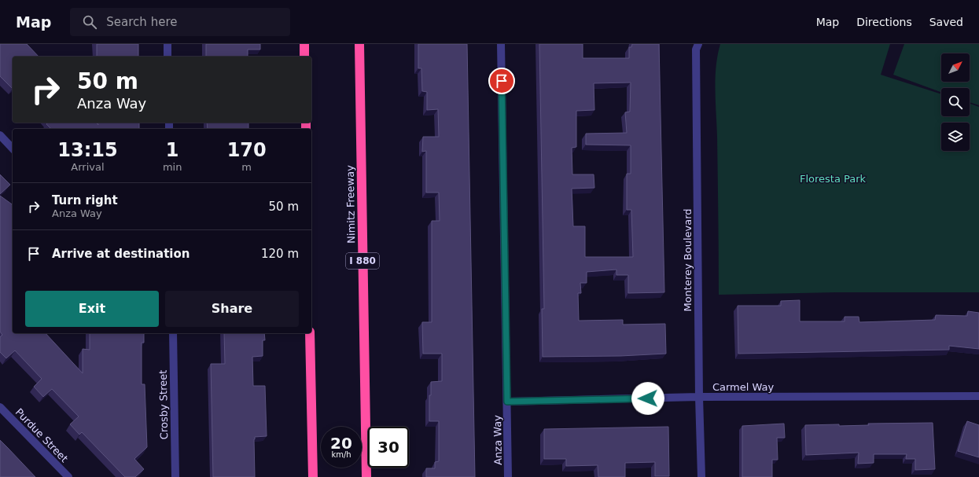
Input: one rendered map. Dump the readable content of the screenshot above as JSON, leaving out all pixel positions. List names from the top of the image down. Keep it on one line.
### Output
{"streets":{"highway":["Nimitz Freeway","I 880"],"street":["Monterey Boulevard","Carmel Way","Crosby Street","Purdue Street","Anza Way"]},"crossings":[["Monterey Boulevard","Carmel Way"],["Carmel Way","Anza Way"]],"parks":["Floresta Park"],"north":"top right","page":{"header":"Map","search":"Search here","nav":["Map","Directions","Saved"],"turn":["50 m","Anza Way"],"eta":["13:15","Arrival","1","min","170","m"],"list":[{"name":"Turn right","note":"Anza Way","value":"50 m"},{"name":"Arrive at destination","value":"120 m"}],"buttons":["Exit","Share"],"speed":"20 km/h","limit":"30"}}
